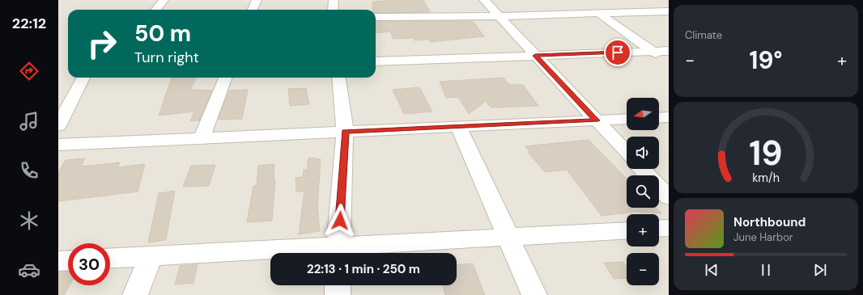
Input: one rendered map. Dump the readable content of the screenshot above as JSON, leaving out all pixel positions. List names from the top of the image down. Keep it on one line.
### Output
{"north":"left","page":{"tabs":"22:12","tile":"Climate","turn":["50 m","Turn right"],"heat":["−","19°","+"],"map_buttons":["+","−"],"song":["Northbound","June Harbor"],"limit":"30","trip":"22:13 · 1 min · 250 m","gauge":["19","km/h"]}}
